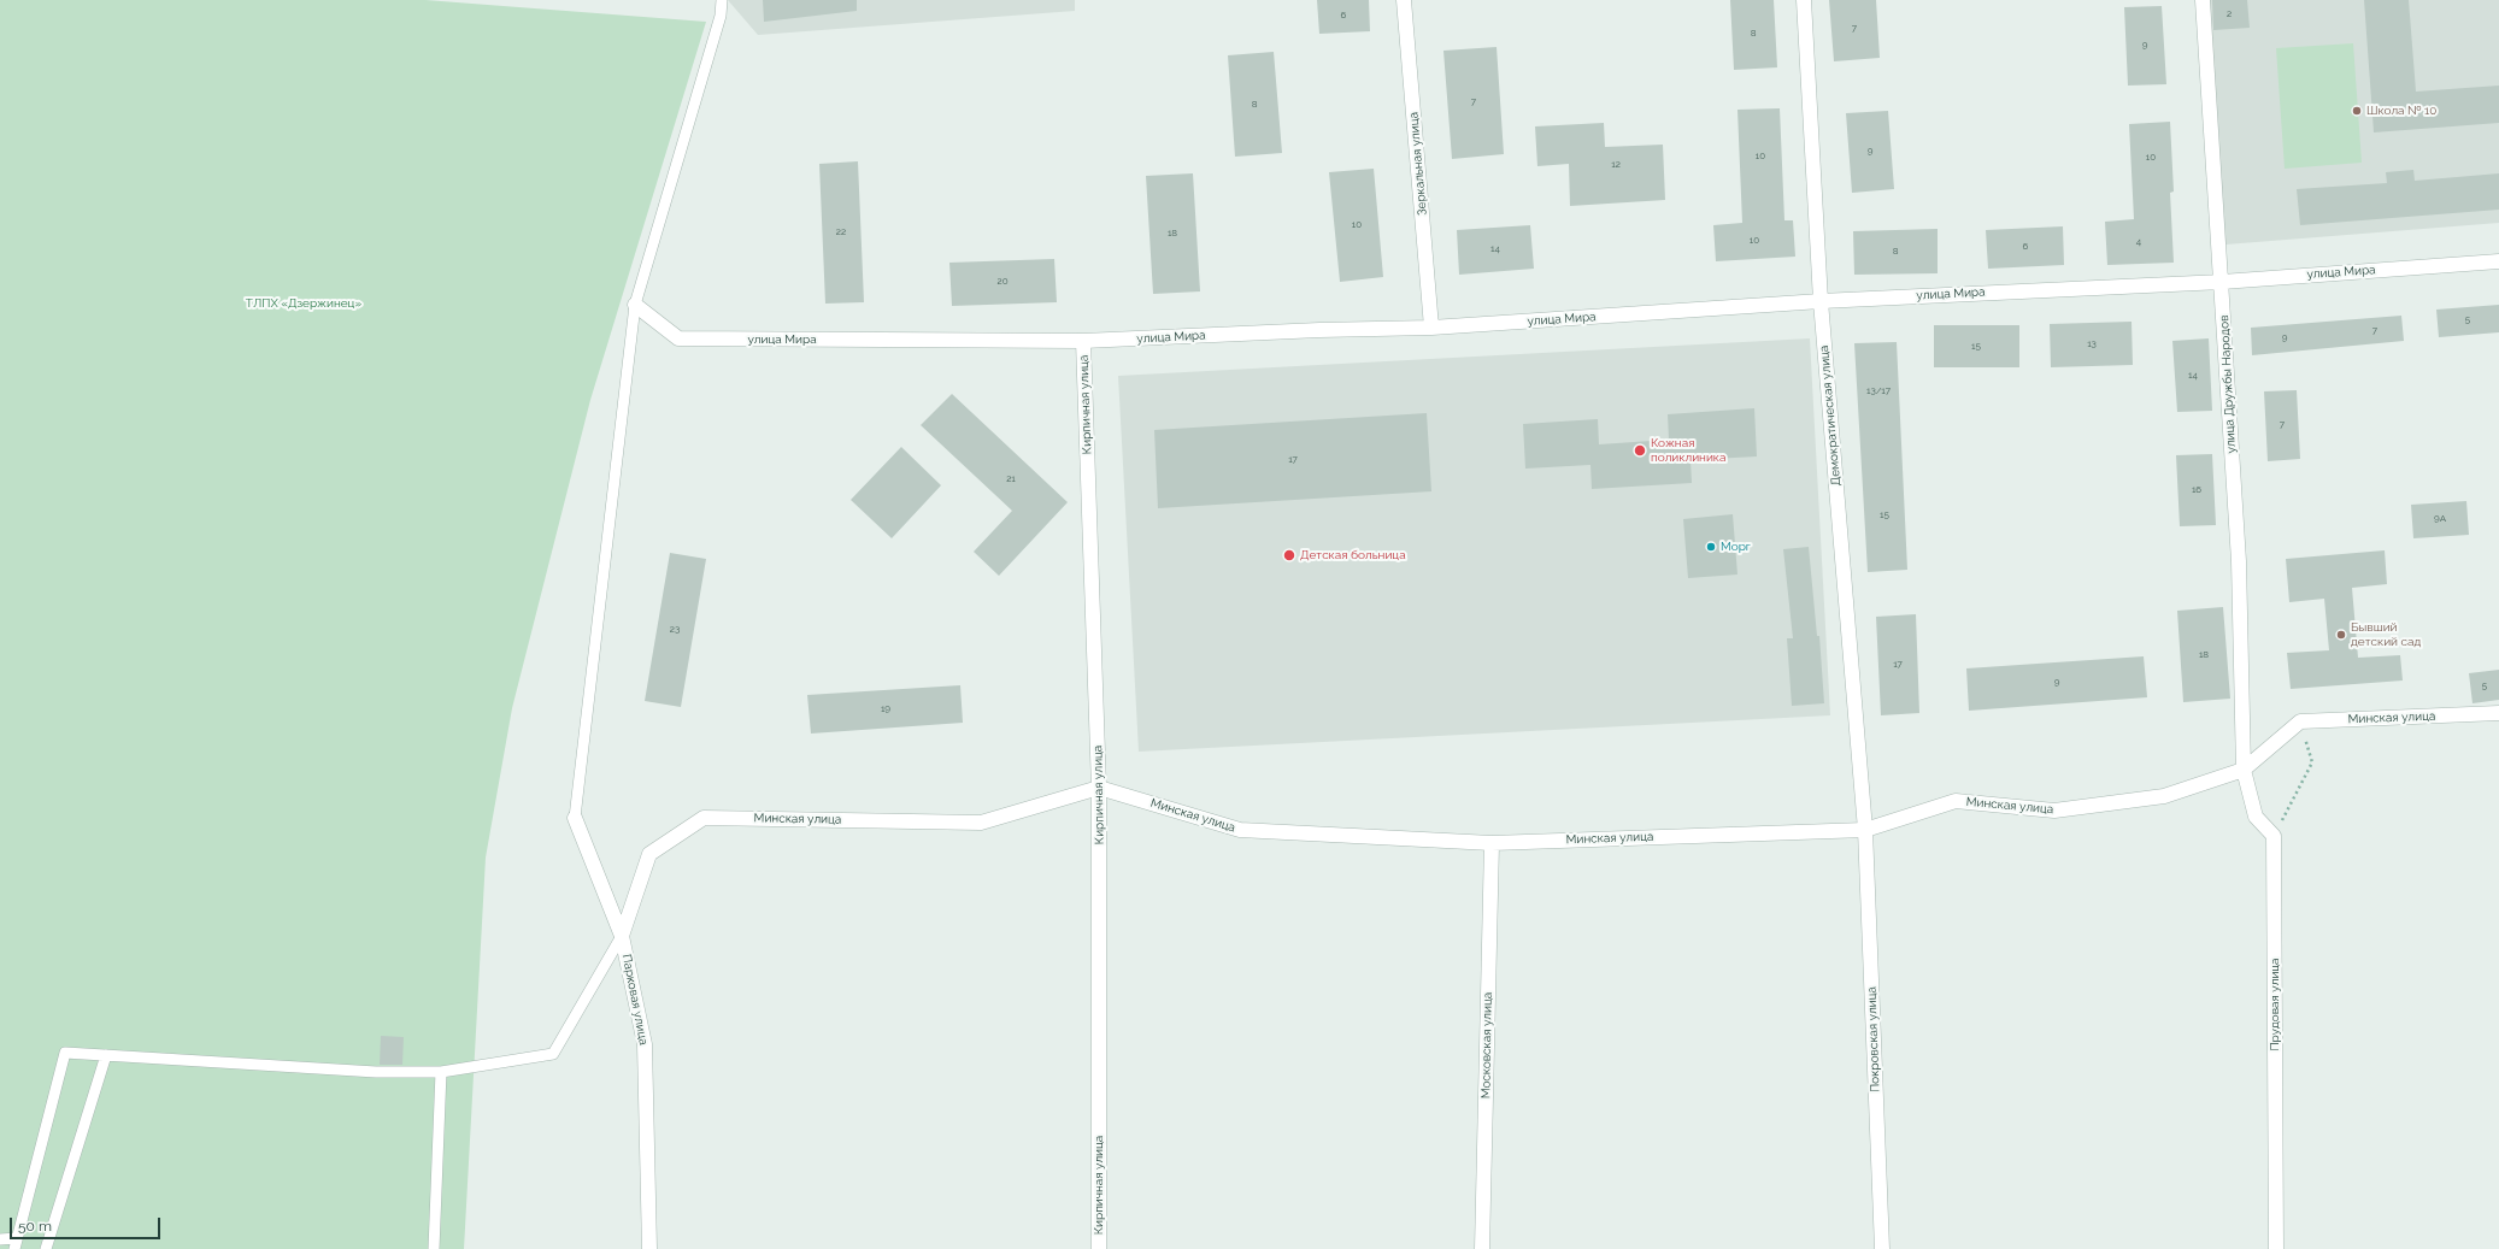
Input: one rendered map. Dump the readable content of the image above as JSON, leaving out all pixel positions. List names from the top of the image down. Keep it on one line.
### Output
{"streets":{"street":["Зеркальная улица","улица Мира","улица Дружбы Народов","Кирпичная улица","Демократическая улица","Минская улица","Парковая улица","Прудовая улица","Покровская улица","Московская улица"]},"crossings":[["Зеркальная улица","улица Мира"],["улица Мира","улица Дружбы Народов"],["улица Мира","Кирпичная улица"],["улица Мира","Демократическая улица"],["улица Дружбы Народов","Минская улица"],["Кирпичная улица","Минская улица"],["Демократическая улица","Минская улица"],["Демократическая улица","Покровская улица"],["Минская улица","Парковая улица"],["Минская улица","Покровская улица"],["Минская улица","Московская улица"]],"parks":["ТЛПХ «Дзержинец»"],"places":["Школа № 10","Кожная поликлиника","Морг","Детская больница","Бывший детский сад"],"house_numbers":["2","6","7","8","9","7","8","9","10","10","12","10","22","18","10","4","6","14","8","20","5","7","9","13","15","14","13/17","7","17","21","16","15","9А","23","18","17","9","5","19"],"scale_bar":"50 m"}
